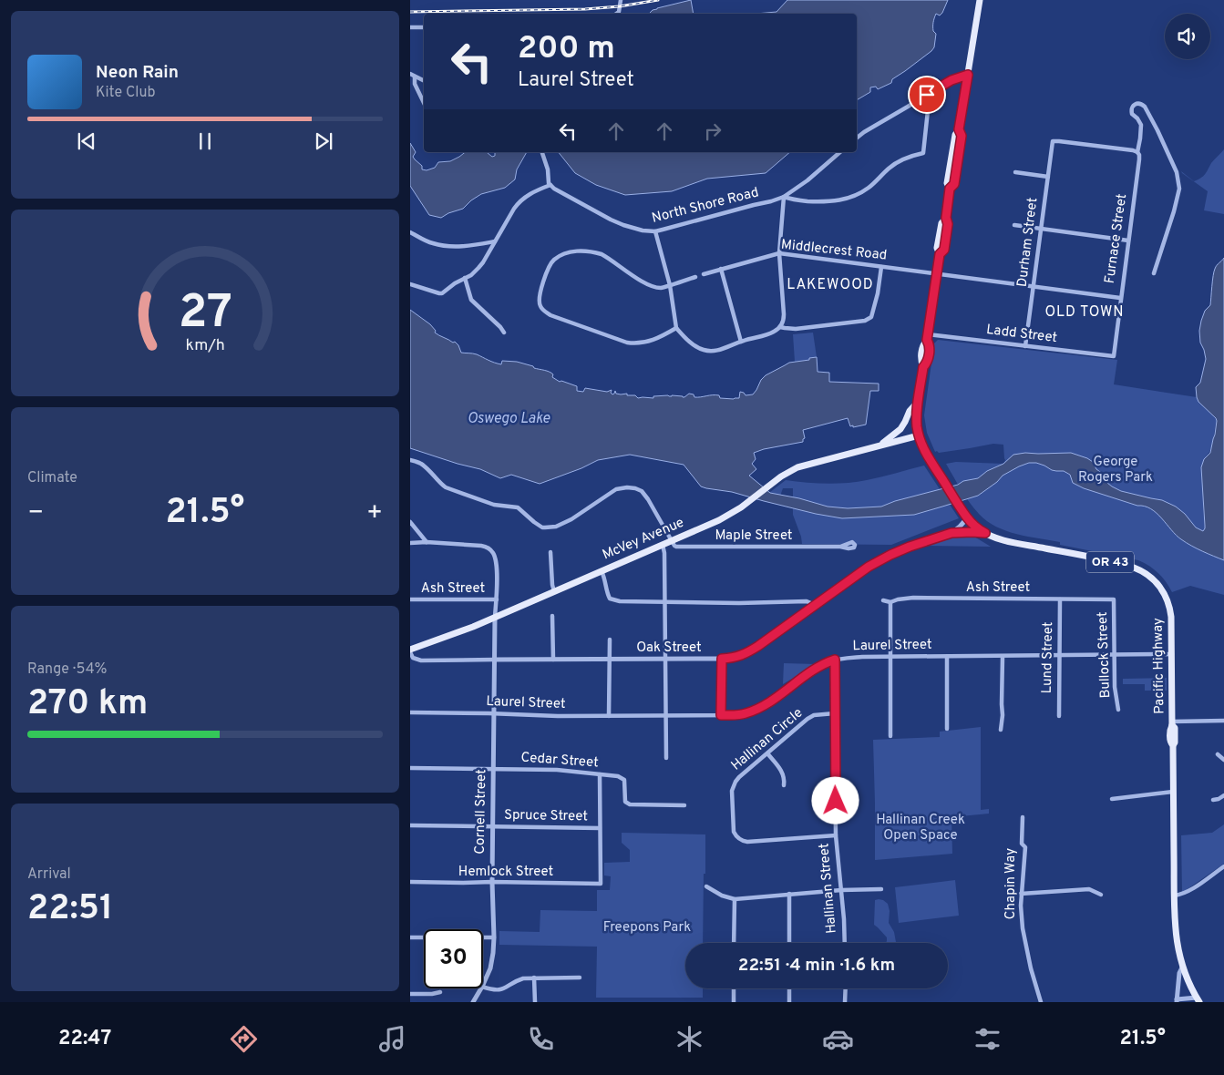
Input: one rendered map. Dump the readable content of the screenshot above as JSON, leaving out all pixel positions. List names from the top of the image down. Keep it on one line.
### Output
{"streets":{"main road":["McVey Avenue","OR 43","Pacific Highway"],"street":["North Shore Road","Furnace Street","Durham Street","Middlecrest Road","Ladd Street","Maple Street","Ash Street","Laurel Street","Oak Street","Bullock Street","Lund Street","Hallinan Circle","Cedar Street","Cornell Street","Spruce Street","Hemlock Street","Chapin Way","Hallinan Street"]},"crossings":[["Furnace Street","Durham Street"],["Furnace Street","Middlecrest Road"],["Furnace Street","Ladd Street"],["Durham Street","Middlecrest Road"],["Durham Street","Ladd Street"],["Middlecrest Road","OR 43"],["Ladd Street","OR 43"],["Maple Street","McVey Avenue"],["McVey Avenue","OR 43"],["McVey Avenue","Oak Street"],["McVey Avenue","Pacific Highway"],["McVey Avenue","Cornell Street"],["OR 43","Pacific Highway"],["Ash Street","Bullock Street"],["Ash Street","Lund Street"],["Laurel Street","Bullock Street"],["Laurel Street","Lund Street"],["Laurel Street","Pacific Highway"],["Laurel Street","Cornell Street"],["Laurel Street","Hallinan Street"],["Oak Street","Pacific Highway"],["Oak Street","Cornell Street"],["Hallinan Circle","Hallinan Street"],["Cedar Street","Cornell Street"],["Cornell Street","Spruce Street"],["Cornell Street","Hemlock Street"],["Spruce Street","Hemlock Street"]],"districts":["LAKEWOOD","OLD TOWN"],"water":["Oswego Lake"],"parks":["George Rogers Park","Hallinan Creek Open Space","Freepons Park"],"page":{"turn":["200 m","Laurel Street"],"song":["Neon Rain","Kite Club"],"tile":["Climate",["Range · 54%","270 km"],["Arrival","22:51"]],"heat":["−","21.5°","+"],"limit":"30","trip":"22:51 · 4 min · 1.6 km","tabs":["22:47","21.5°"],"gauge":["27","km/h"]}}
